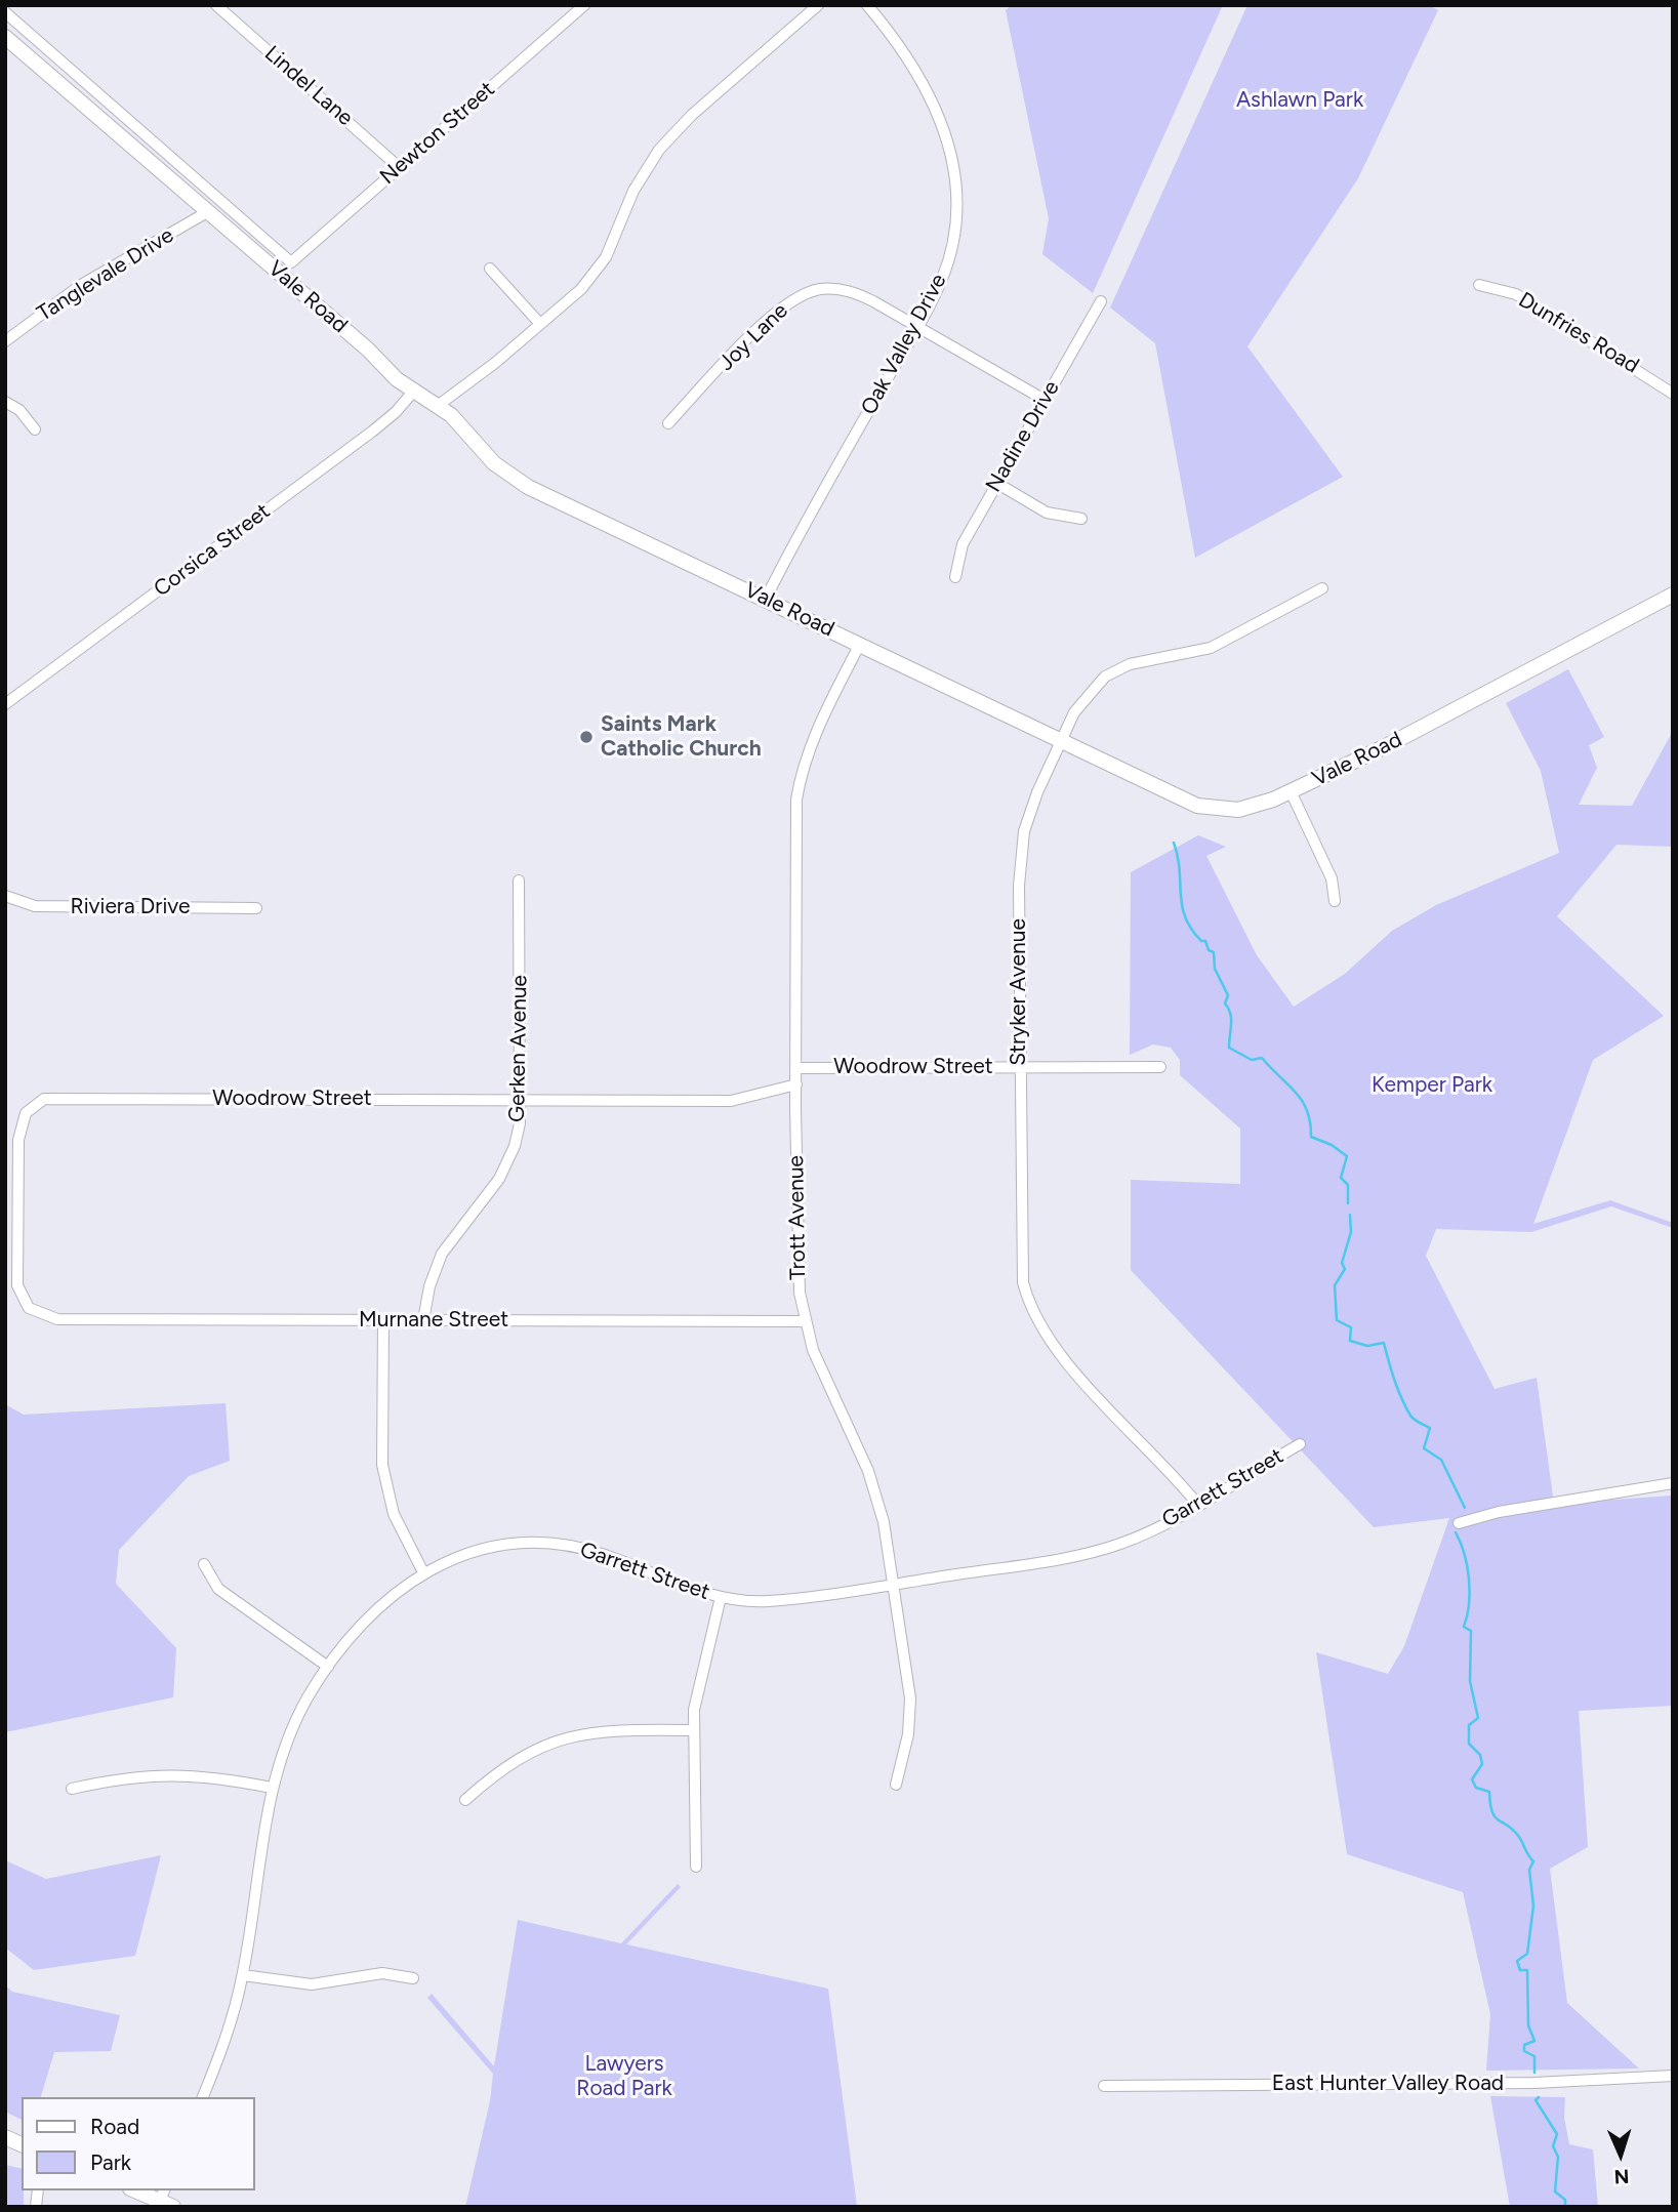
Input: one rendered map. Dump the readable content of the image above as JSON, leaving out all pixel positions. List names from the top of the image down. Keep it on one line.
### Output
{"streets":{"main road":["Vale Road"],"street":["Lindel Lane","Newton Street","Tanglevale Drive","Dunfries Road","Joy Lane","Oak Valley Drive","Nadine Drive","Corsica Street","Riviera Drive","Stryker Avenue","Gerken Avenue","Woodrow Street","Trott Avenue","Murnane Street","Garrett Street","East Hunter Valley Road"]},"crossings":[["Lindel Lane","Newton Street"],["Newton Street","Vale Road"],["Tanglevale Drive","Vale Road"],["Vale Road","Oak Valley Drive"],["Vale Road","Corsica Street"],["Vale Road","Stryker Avenue"],["Vale Road","Trott Avenue"],["Joy Lane","Oak Valley Drive"],["Joy Lane","Nadine Drive"],["Stryker Avenue","Woodrow Street"],["Stryker Avenue","Garrett Street"],["Gerken Avenue","Woodrow Street"],["Gerken Avenue","Murnane Street"],["Woodrow Street","Trott Avenue"],["Woodrow Street","Murnane Street"],["Trott Avenue","Murnane Street"],["Trott Avenue","Garrett Street"]],"parks":["Ashlawn Park","Kemper Park","Lawyers Road Park"],"places":["Saints Mark Catholic Church"],"legend":["Road","Park"],"north":"bottom"}
